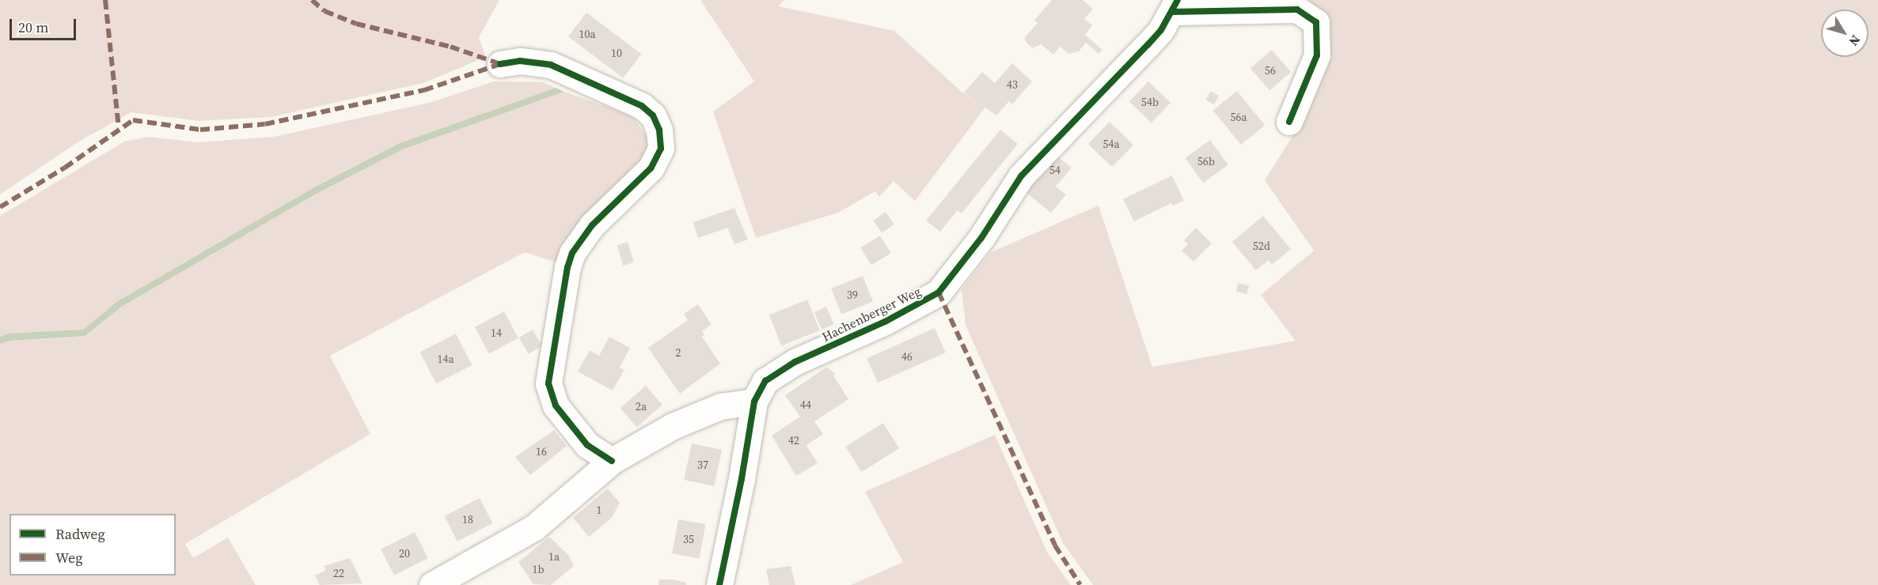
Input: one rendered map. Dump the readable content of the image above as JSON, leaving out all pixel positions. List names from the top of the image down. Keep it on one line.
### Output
{"streets":{"street":["Hachenberger Weg"]},"house_numbers":["10a","10","56","43","54b","56a","54a","56b","54","52d","39","14","2","46","14a","44","2a","42","16","37","1","18","35","20","1a","1b","22"],"legend":["Radweg","Weg"],"scale_bar":"20 m","north":"bottom right"}
